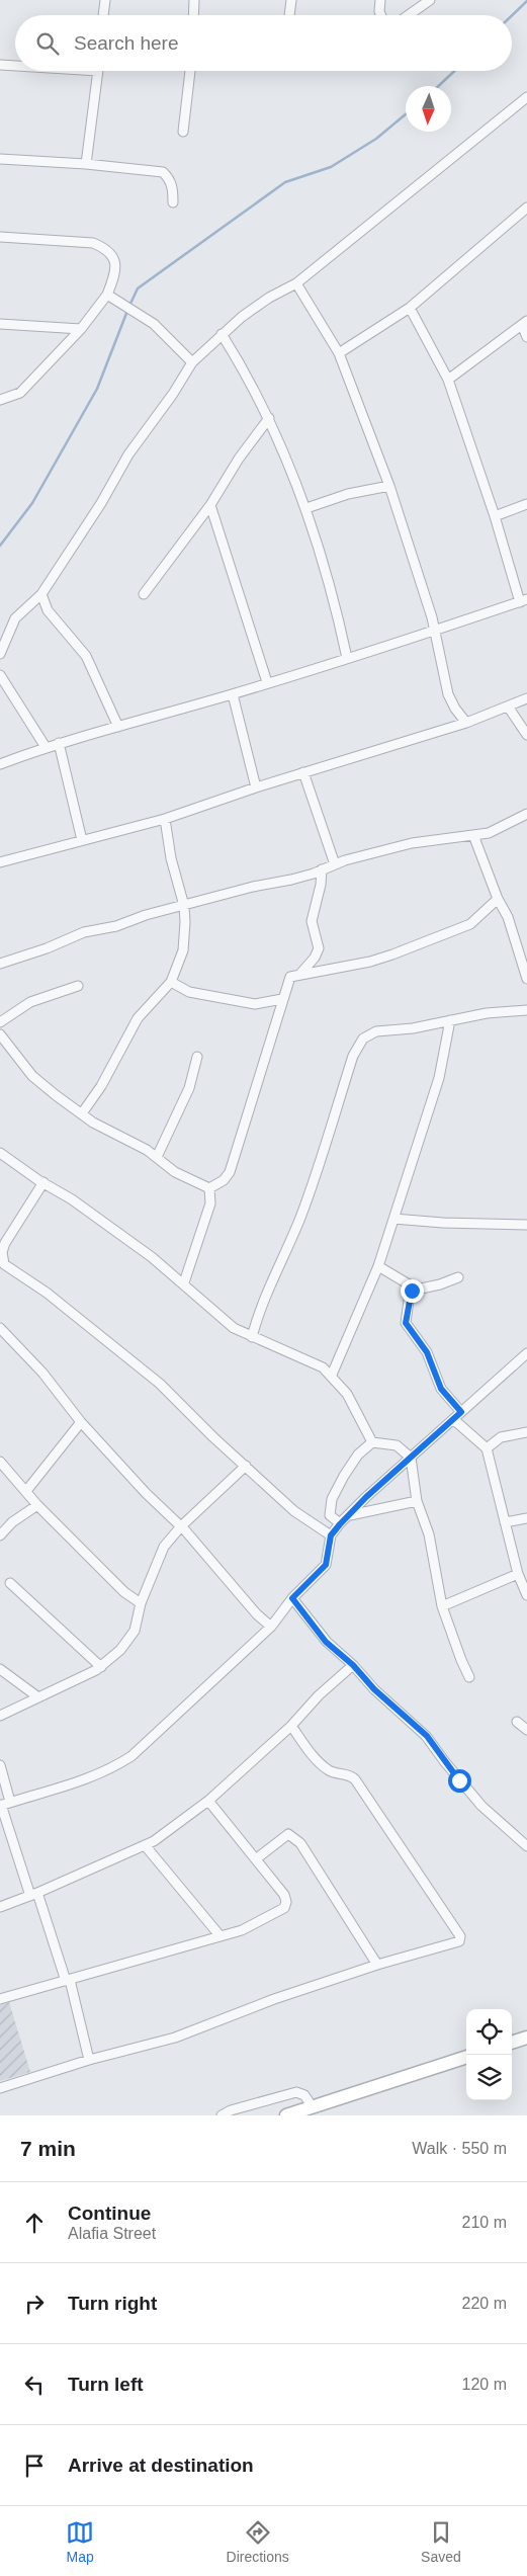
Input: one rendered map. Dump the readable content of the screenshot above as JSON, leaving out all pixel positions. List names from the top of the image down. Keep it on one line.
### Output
{"north":"bottom","page":{"search":"Search here","heading":["7 min","Walk · 550 m"],"list":[["Continue","Alafia Street","210 m"],["Turn right","220 m"],["Turn left","120 m"],"Arrive at destination"],"nav":["Map","Directions","Saved"]}}
